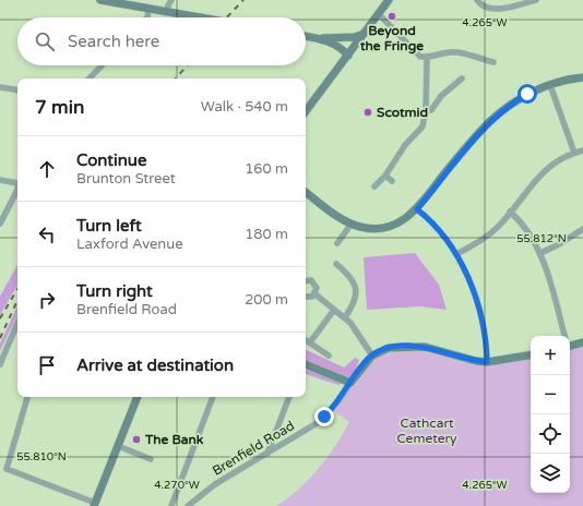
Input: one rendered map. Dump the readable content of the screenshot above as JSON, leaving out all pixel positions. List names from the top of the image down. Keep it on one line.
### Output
{"streets":{"street":["Brenfield Road"]},"parks":["Cathcart Cemetery"],"places":["Beyond the Fringe","Scotmid","The Bank"],"page":{"search":"Search here","heading":["7 min","Walk · 540 m"],"list":[["Continue","Brunton Street","160 m"],["Turn left","Laxford Avenue","180 m"],["Turn right","Brenfield Road","200 m"],"Arrive at destination"],"map_buttons":["+","−"]},"coordinates":["4.265°W","55.812°N","55.810°N","4.270°W"]}
